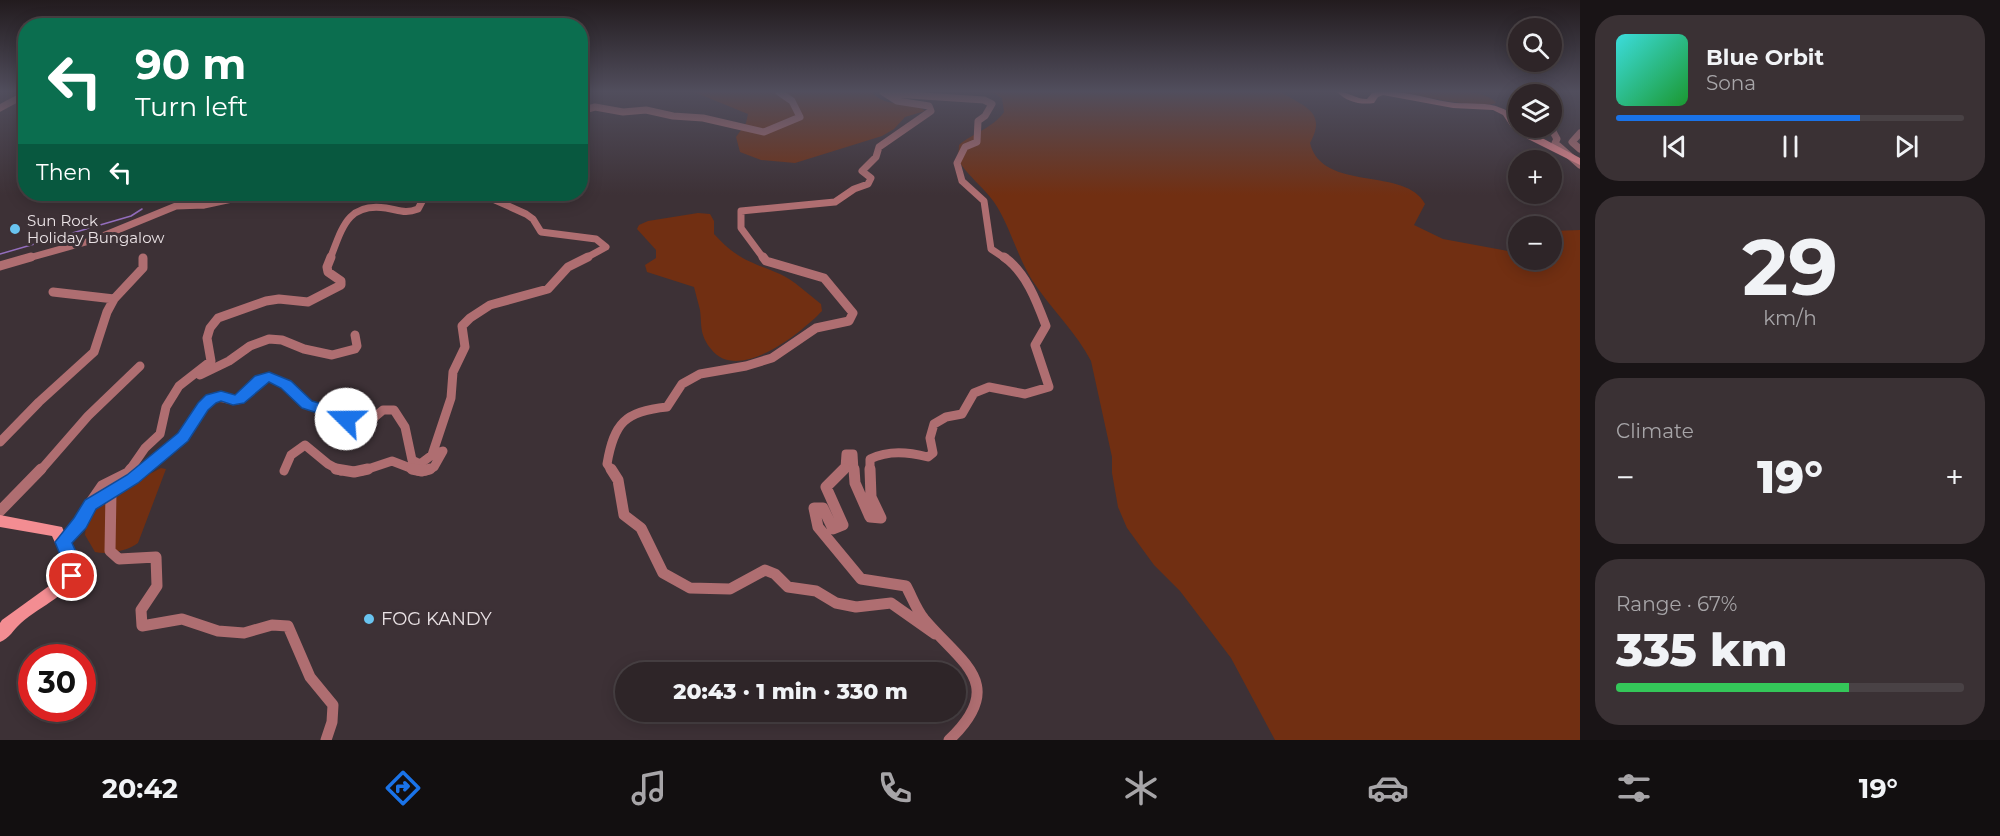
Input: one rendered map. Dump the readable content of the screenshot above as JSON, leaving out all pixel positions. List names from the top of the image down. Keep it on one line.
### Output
{"places":["Sun Rock Holiday Bungalow","FOG KANDY"],"page":{"map_buttons":["+","−"],"turn":["90 m","Turn left"],"song":["Blue Orbit","Sona"],"then":"Then","tile":[["29","km/h"],"Climate",["Range · 67%","335 km"]],"heat":["−","19°","+"],"limit":"30","trip":"20:43 · 1 min · 330 m","tabs":["20:42","19°"]}}
